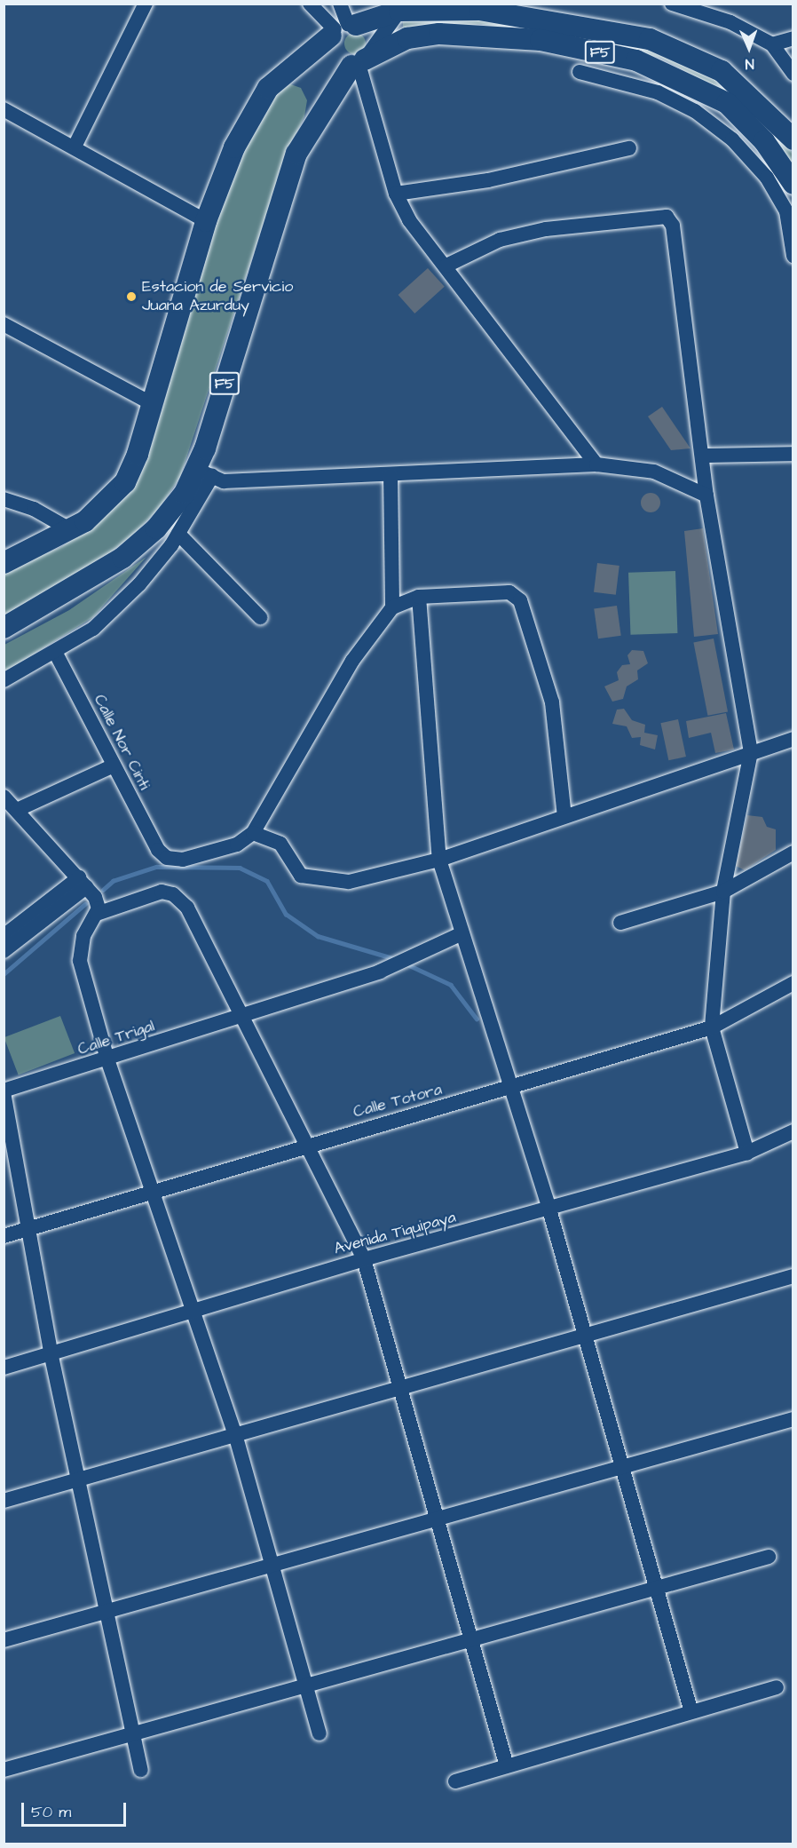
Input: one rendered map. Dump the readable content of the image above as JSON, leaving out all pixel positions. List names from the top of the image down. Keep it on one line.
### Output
{"streets":{"highway":["F5"],"street":["Calle Nor Cinti","Calle Trigal","Calle Totora","Avenida Tiquipaya"]},"places":["Estacion de Servicio Juana Azurduy"],"scale_bar":"50 m","north":"bottom"}
